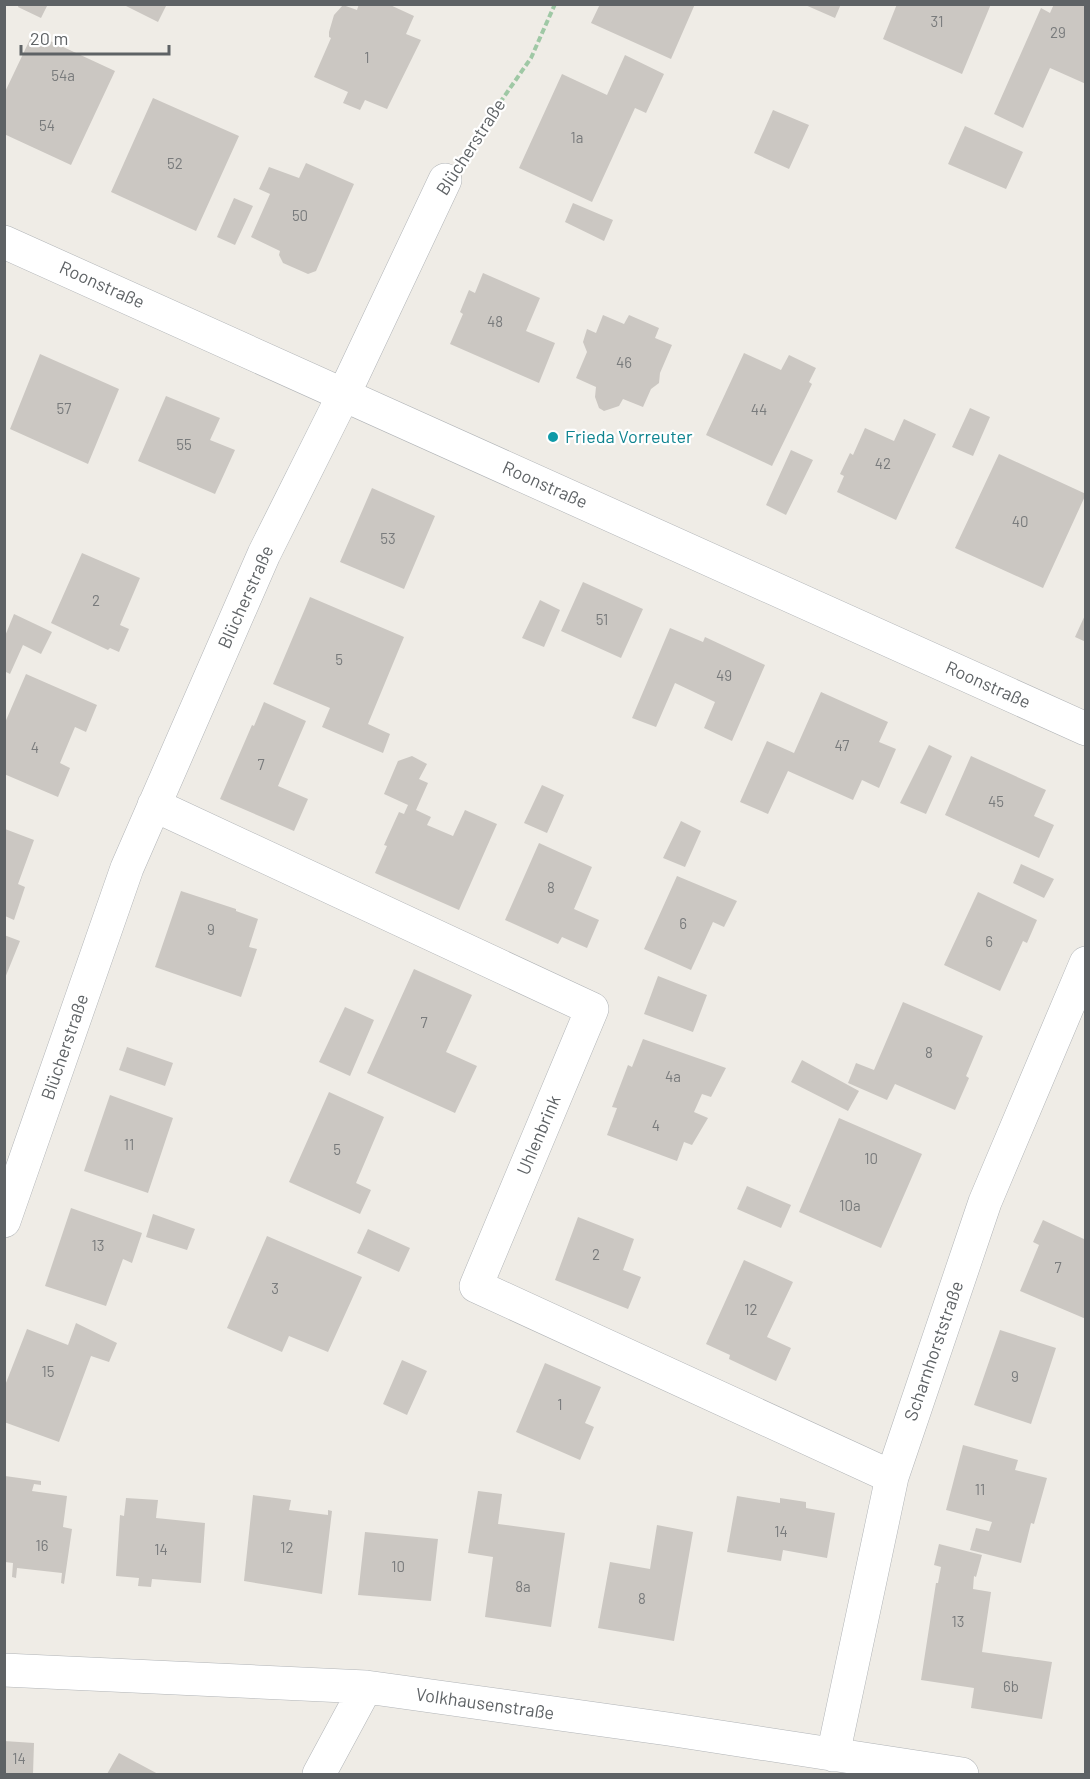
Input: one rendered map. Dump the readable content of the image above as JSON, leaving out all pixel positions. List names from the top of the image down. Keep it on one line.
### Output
{"streets":{"street":["Blücherstraße","Roonstraße","Uhlenbrink","Scharnhorststraße","Volkhausenstraße"]},"crossings":[["Blücherstraße","Roonstraße"],["Blücherstraße","Uhlenbrink"],["Uhlenbrink","Scharnhorststraße"],["Scharnhorststraße","Volkhausenstraße"]],"places":["Frieda Vorreuter"],"house_numbers":["31","29","1","54a","54","1a","52","50","48","46","57","44","55","42","40","53","2","51","5","49","47","4","7","45","8","6","9","6","7","8","4a","4","11","5","10","10a","13","2","7","3","12","15","9","1","11","14","16","12","14","10","8a","8","13","6b","14"],"scale_bar":"20 m"}
